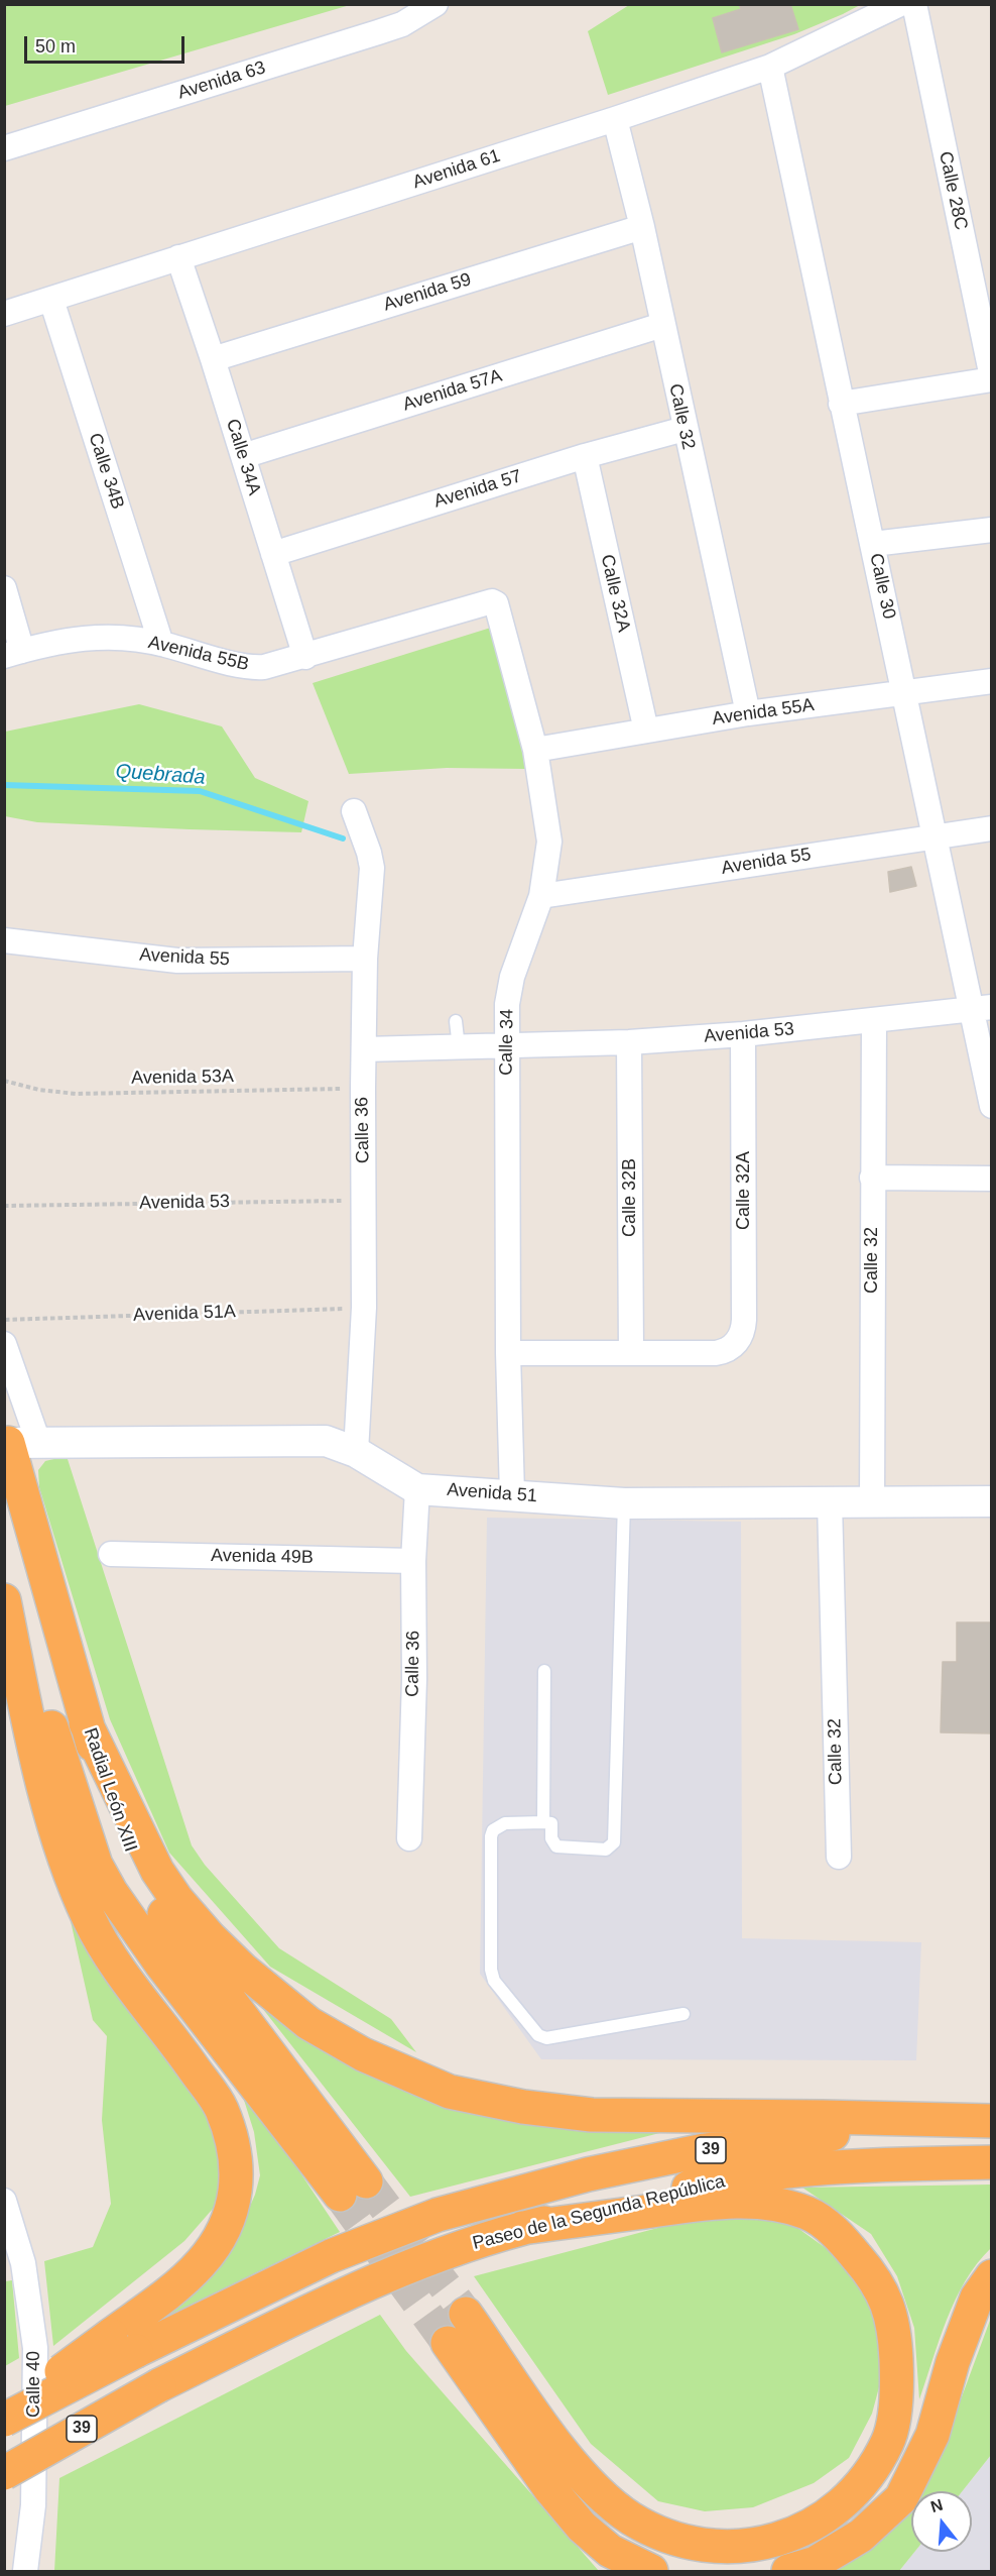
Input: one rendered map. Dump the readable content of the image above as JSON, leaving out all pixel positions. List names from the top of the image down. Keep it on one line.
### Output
{"streets":{"highway":["Radial León XIII","39","Paseo de la Segunda República"],"street":["Avenida 63","Avenida 61","Calle 28C","Avenida 59","Avenida 57A","Calle 32","Calle 34A","Calle 34B","Avenida 57","Calle 30","Calle 32A","Avenida 55B","Avenida 55A","Avenida 55","Avenida 53","Calle 34","Calle 36","Calle 32B","Avenida 51","Avenida 49B","Calle 40"],"path":["Avenida 53A","Avenida 51A"]},"crossings":[["Avenida 61","Calle 32"],["Avenida 61","Calle 34A"],["Avenida 61","Calle 34B"],["Avenida 61","Calle 30"],["Avenida 59","Calle 32"],["Avenida 59","Calle 34A"],["Avenida 57A","Calle 32"],["Avenida 57A","Calle 34A"],["Calle 32","Avenida 57"],["Calle 32","Avenida 55A"],["Calle 32","Avenida 53"],["Calle 32","Avenida 51"],["Calle 34A","Avenida 57"],["Calle 34A","Avenida 55B"],["Calle 34B","Avenida 55B"],["Avenida 57","Calle 32A"],["Calle 30","Avenida 55A"],["Calle 30","Avenida 55"],["Calle 30","Avenida 53"],["Calle 32A","Avenida 55A"],["Calle 32A","Avenida 53"],["Calle 32A","Calle 32B"],["Avenida 55B","Calle 34"],["Avenida 55A","Calle 34"],["Avenida 55","Calle 34"],["Avenida 55","Calle 36"],["Avenida 53","Calle 34"],["Avenida 53","Calle 36"],["Avenida 53","Calle 32B"],["Calle 34","Avenida 51"],["Avenida 53A","Calle 36"],["Calle 36","Avenida 51A"],["Calle 36","Avenida 51"],["Calle 36","Avenida 49B"],["Avenida 51","Radial León XIII"]],"water":["Quebrada"],"scale_bar":"50 m","north":"top"}
